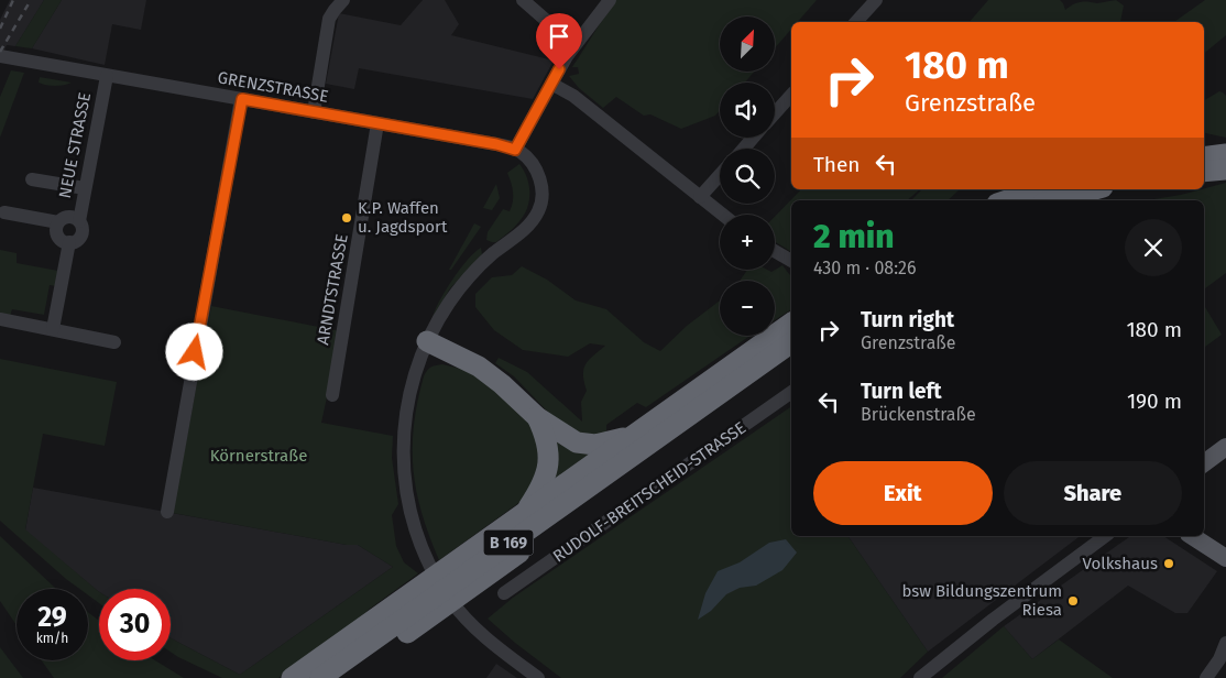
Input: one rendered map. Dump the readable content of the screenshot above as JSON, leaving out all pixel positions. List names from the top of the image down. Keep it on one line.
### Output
{"streets":{"highway":["B 169"],"street":["GRENZSTRASSE","NEUE STRASSE","ARNDTSTRASSE","RUDOLF-BREITSCHEID-STRASSE"]},"crossings":[["GRENZSTRASSE","NEUE STRASSE"],["GRENZSTRASSE","ARNDTSTRASSE"]],"parks":["Körnerstraße"],"places":["K.P. Waffen u. Jagdsport","Volkshaus","bsw Bildungszentrum Riesa"],"north":"top right","page":{"map_buttons":["+","−"],"turn":["180 m","Grenzstraße"],"then":"Then","heading":["2 min","430 m · 08:26"],"list":[{"name":"Turn right","note":"Grenzstraße","value":"180 m"},{"name":"Turn left","note":"Brückenstraße","value":"190 m"}],"buttons":["Exit","Share"],"speed":"29 km/h","limit":"30"}}
